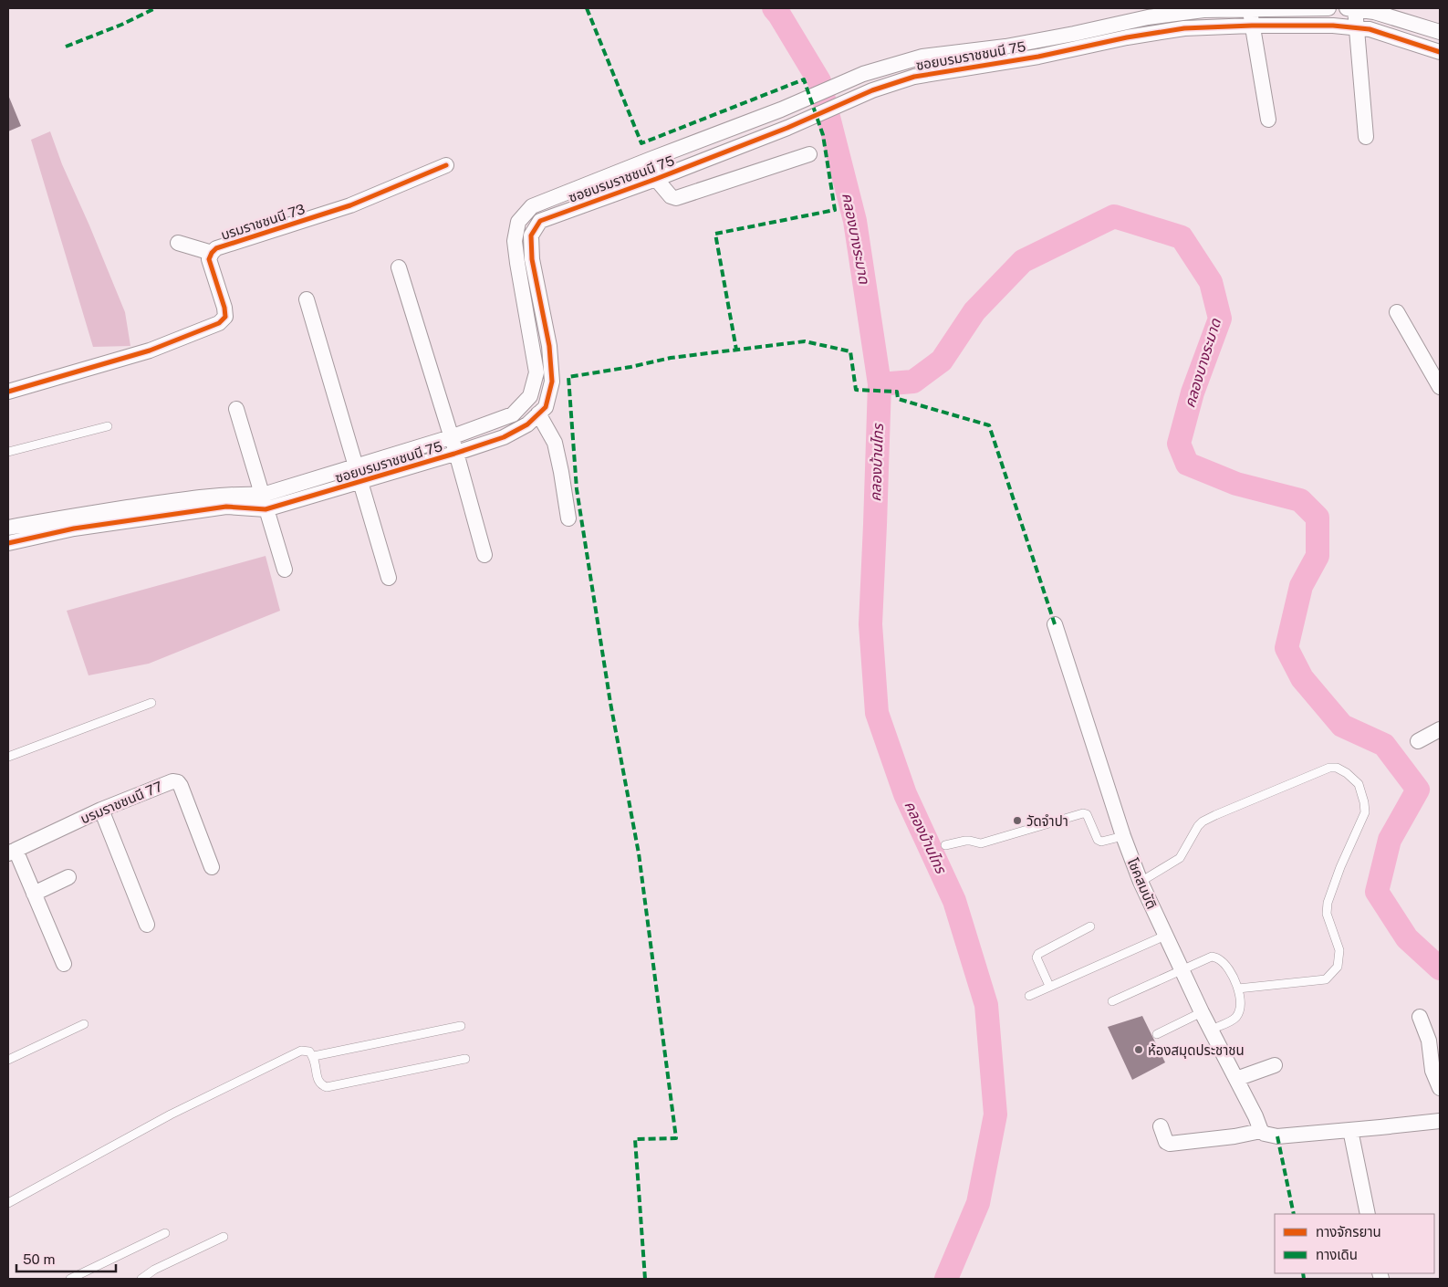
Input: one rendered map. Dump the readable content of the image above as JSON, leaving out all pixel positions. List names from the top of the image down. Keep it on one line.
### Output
{"streets":{"street":["ซอยบรมราชชนนี 75","บรมราชชนนี 73","บรมราชชนนี 77","โชคสมบัติ"]},"water":["คลองบางระมาด","คลองบ้านไทร"],"places":["วัดจำปา","ห้องสมุดประชาชน"],"legend":["ทางจักรยาน","ทางเดิน"],"scale_bar":"50 m"}
